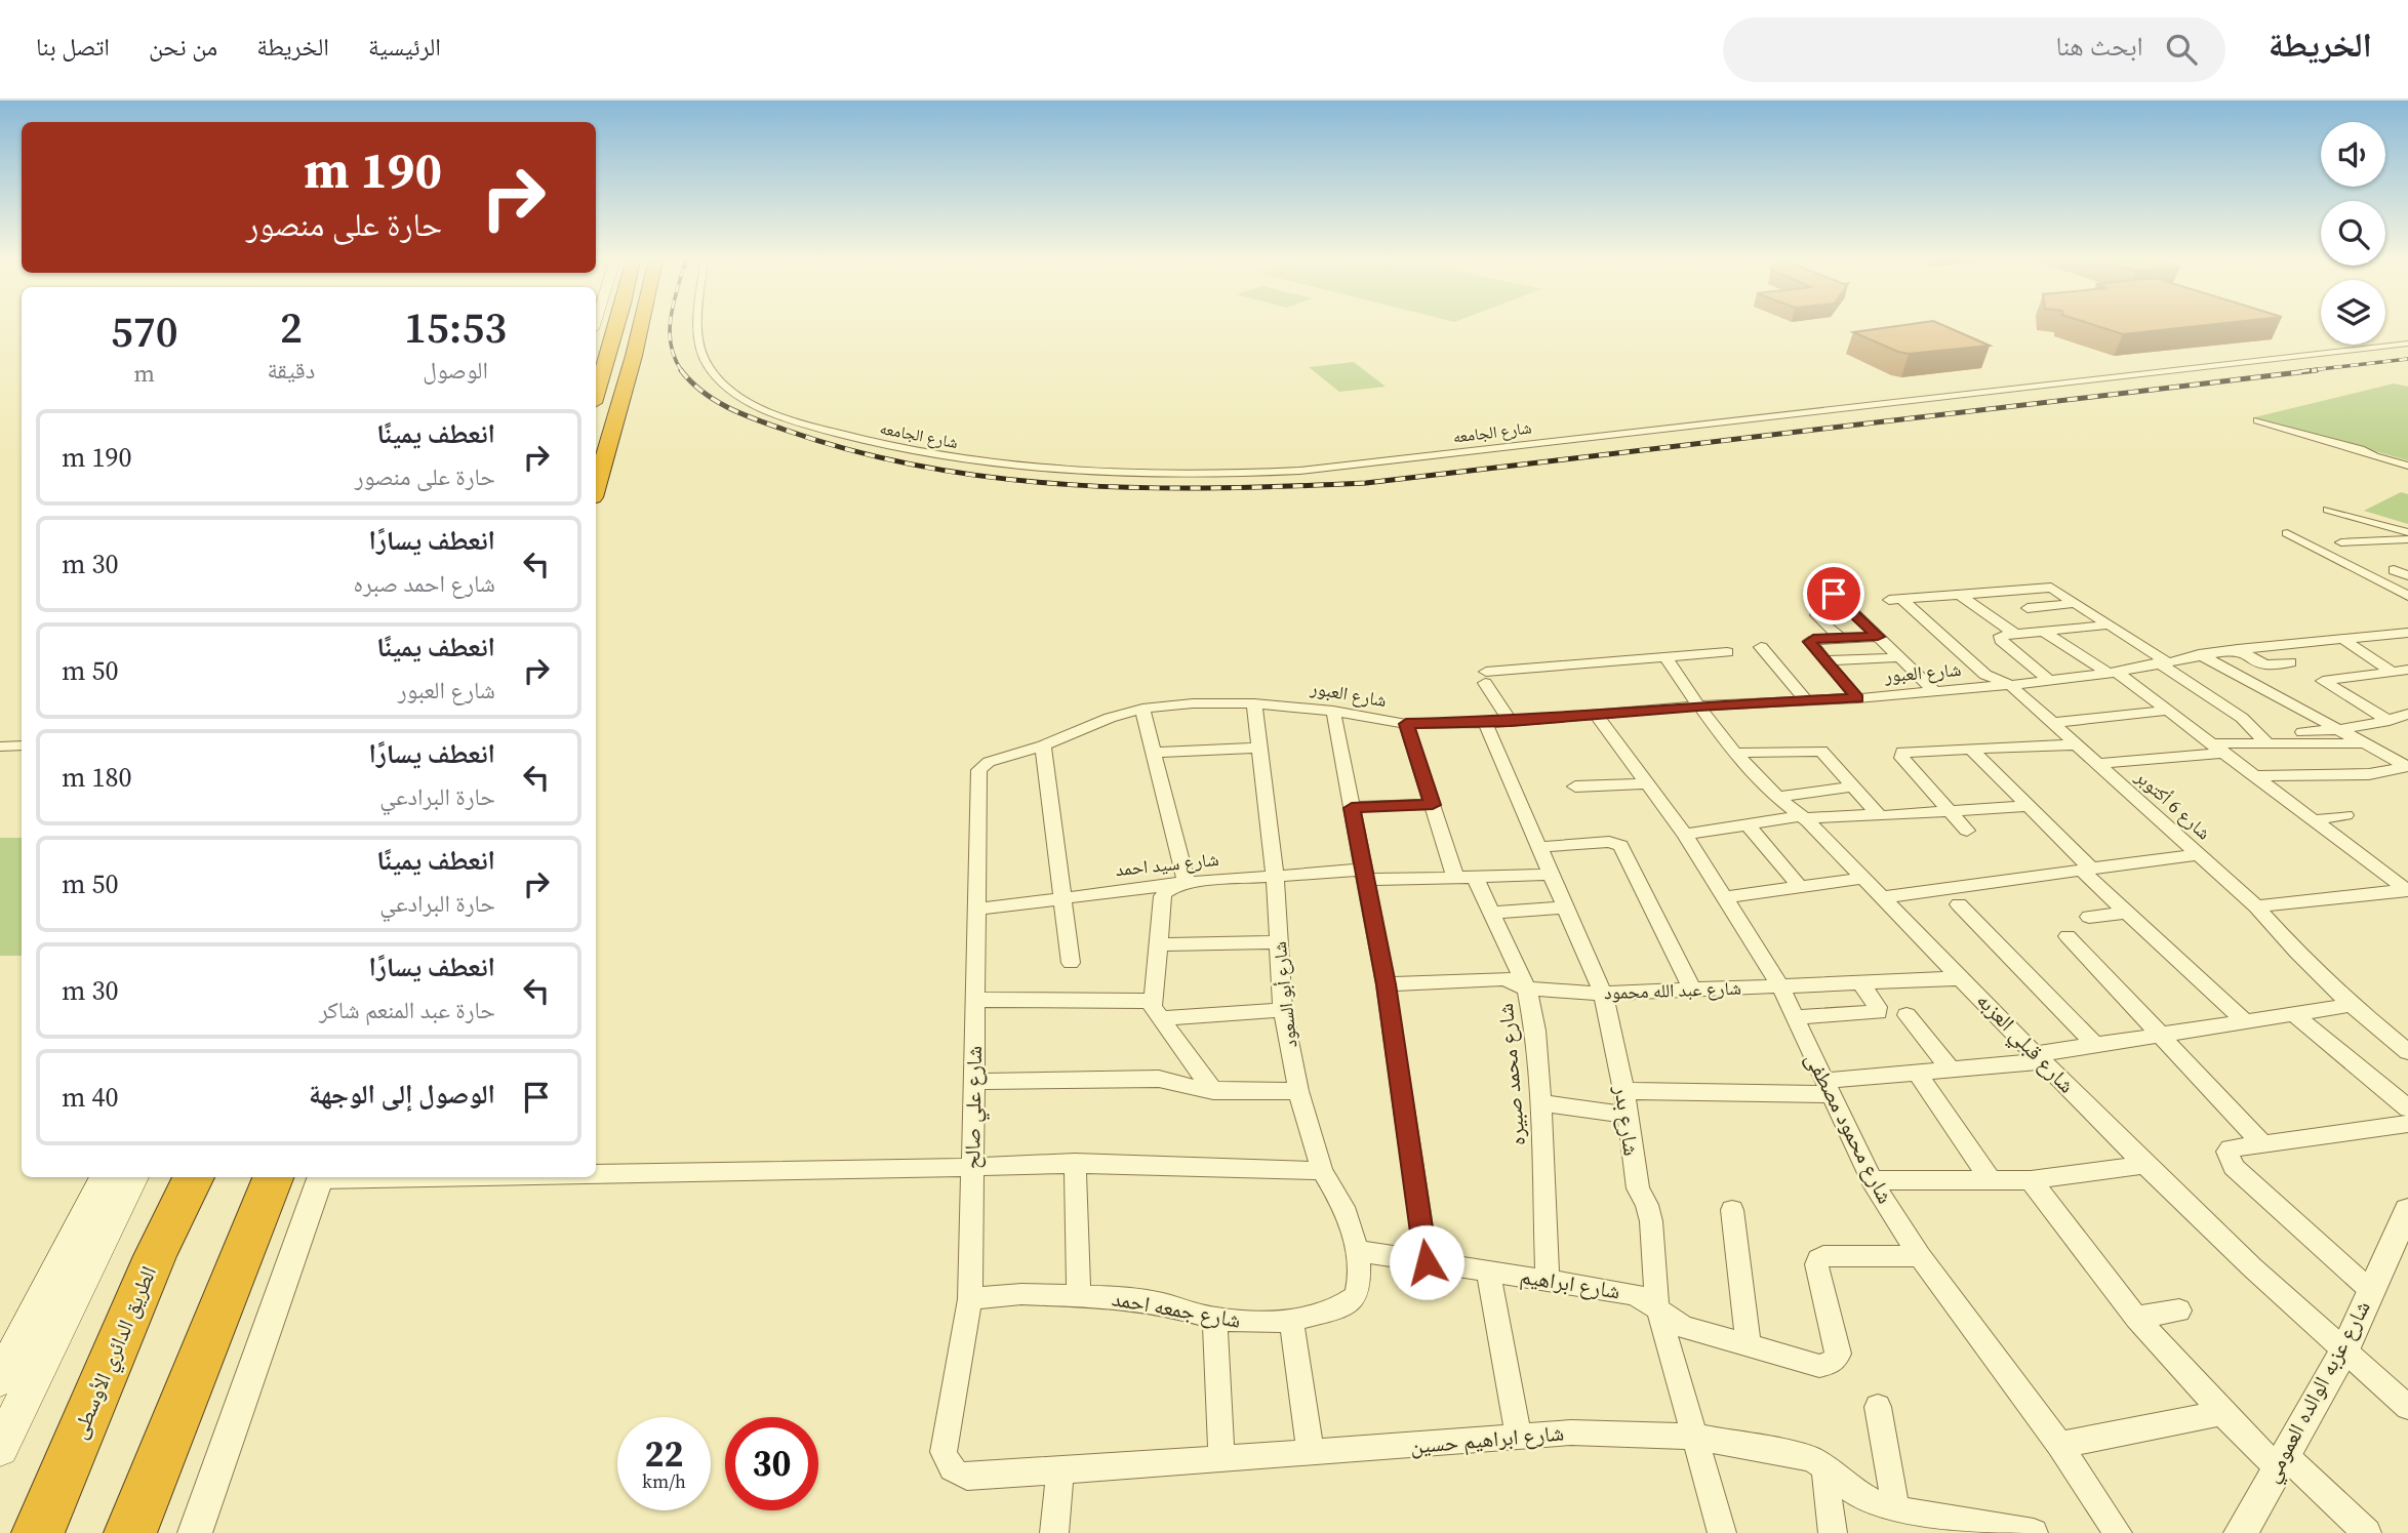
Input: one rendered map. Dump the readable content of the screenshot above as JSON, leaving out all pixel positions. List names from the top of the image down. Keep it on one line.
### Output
{"streets":{"highway":["الطريق الدائري الأوسطى"],"street":["شارع الجامعه","شارع العبور","شارع 6 أكتوبر","شارع سيد احمد","شارع عبد الله محمود","شارع أبو السعود","شارع قبلي العزبه","شارع محمد صبيره","شارع علي صالح","شارع بدر","شارع محمود مصطفى","شارع ابراهيم","شارع جمعه احمد","شارع عزبه الوالده العمومي","شارع ابراهيم حسين"]},"crossings":[["شارع العبور","شارع 6 أكتوبر"],["شارع العبور","شارع أبو السعود"],["شارع العبور","شارع قبلي العزبه"],["شارع العبور","شارع محمد صبيره"],["شارع العبور","شارع علي صالح"],["شارع العبور","شارع بدر"],["شارع العبور","شارع محمود مصطفى"],["شارع سيد احمد","شارع أبو السعود"],["شارع سيد احمد","شارع محمد صبيره"],["شارع سيد احمد","شارع علي صالح"],["شارع سيد احمد","شارع بدر"],["شارع عبد الله محمود","شارع قبلي العزبه"],["شارع عبد الله محمود","شارع محمد صبيره"],["شارع عبد الله محمود","شارع بدر"],["شارع عبد الله محمود","شارع محمود مصطفى"],["شارع أبو السعود","شارع ابراهيم"],["شارع أبو السعود","شارع جمعه احمد"],["شارع قبلي العزبه","شارع عزبه الوالده العمومي"],["شارع محمد صبيره","شارع ابراهيم"],["شارع علي صالح","شارع جمعه احمد"],["شارع علي صالح","شارع ابراهيم حسين"],["شارع بدر","شارع ابراهيم"],["شارع بدر","شارع ابراهيم حسين"],["شارع محمود مصطفى","شارع ابراهيم"],["شارع ابراهيم","شارع جمعه احمد"]],"page":{"header":"الخريطة","search":"ابحث هنا","nav":["الرئيسية","الخريطة","من نحن","اتصل بنا"],"turn":["190 m","حارة على منصور"],"eta":["15:53","الوصول","2","دقيقة","570","m"],"list":[{"name":"انعطف يمينًا","note":"حارة على منصور","value":"190 m"},{"name":"انعطف يسارًا","note":"شارع احمد صبره","value":"30 m"},{"name":"انعطف يمينًا","note":"شارع العبور","value":"50 m"},{"name":"انعطف يسارًا","note":"حارة البرادعي","value":"180 m"},{"name":"انعطف يمينًا","note":"حارة البرادعي","value":"50 m"},{"name":"انعطف يسارًا","note":"حارة عبد المنعم شاكر","value":"30 m"},{"name":"الوصول إلى الوجهة","value":"40 m"}],"speed":"22 km/h","limit":"30"}}
